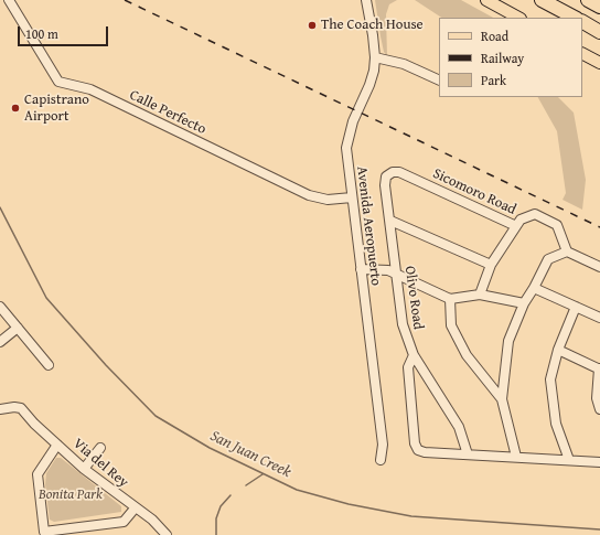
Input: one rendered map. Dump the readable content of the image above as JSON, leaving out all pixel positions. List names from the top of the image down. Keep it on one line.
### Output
{"streets":{"street":["Calle Perfecto","Sicomoro Road","Avenida Aeropuerto","Olivo Road","Via del Rey"]},"crossings":[["Calle Perfecto","Avenida Aeropuerto"],["Sicomoro Road","Olivo Road"]],"water":["San Juan Creek"],"parks":["Bonita Park"],"places":["The Coach House","Capistrano Airport"],"legend":["Road","Railway","Park"],"scale_bar":"100 m"}
